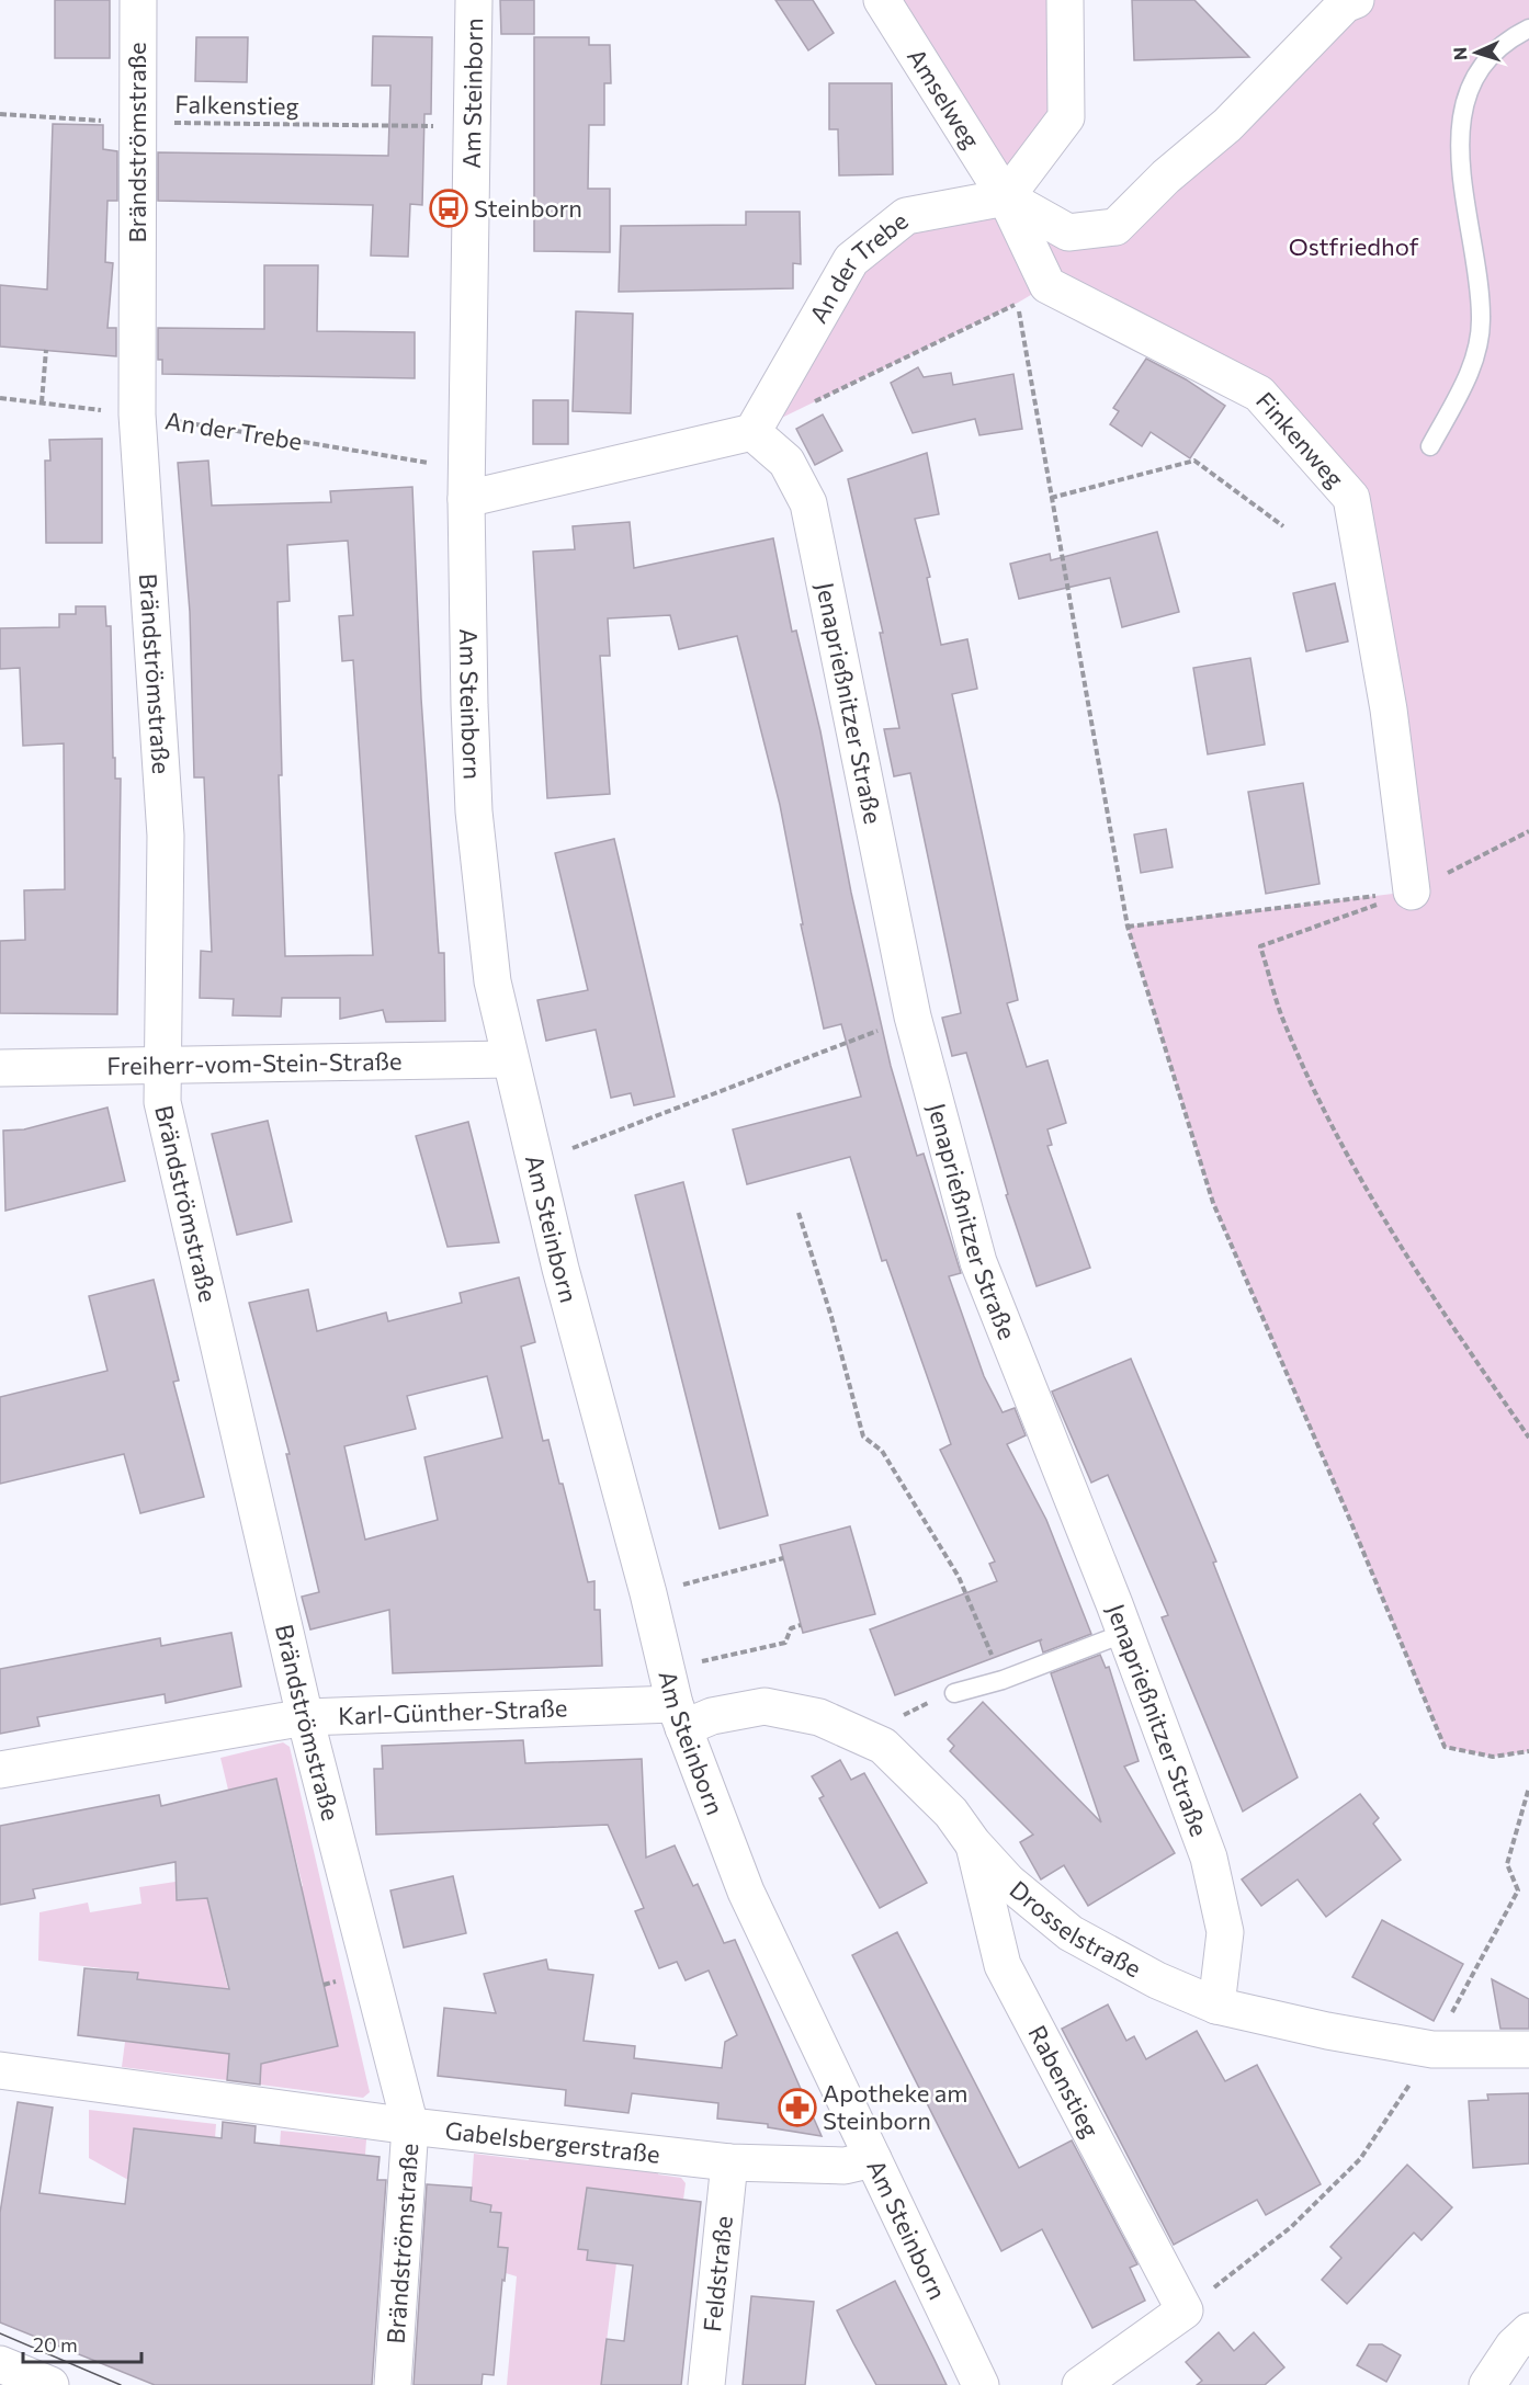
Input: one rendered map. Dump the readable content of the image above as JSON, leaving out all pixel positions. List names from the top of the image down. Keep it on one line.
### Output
{"streets":{"street":["Am Steinborn","Amselweg","Brändströmstraße","An der Trebe","Finkenweg","Jenaprießnitzer Straße","Freiherr-vom-Stein-Straße","Karl-Günther-Straße","Drosselstraße","Rabenstieg","Gabelsbergerstraße","Feldstraße"],"path":["Falkenstieg"]},"crossings":[["Am Steinborn","Falkenstieg"],["Am Steinborn","An der Trebe"],["Am Steinborn","Freiherr-vom-Stein-Straße"],["Am Steinborn","Karl-Günther-Straße"],["Am Steinborn","Drosselstraße"],["Am Steinborn","Gabelsbergerstraße"],["Amselweg","An der Trebe"],["Amselweg","Finkenweg"],["Falkenstieg","Brändströmstraße"],["Brändströmstraße","An der Trebe"],["Brändströmstraße","Freiherr-vom-Stein-Straße"],["Brändströmstraße","Karl-Günther-Straße"],["Brändströmstraße","Gabelsbergerstraße"],["An der Trebe","Finkenweg"],["An der Trebe","Jenaprießnitzer Straße"],["Jenaprießnitzer Straße","Drosselstraße"],["Karl-Günther-Straße","Drosselstraße"],["Drosselstraße","Rabenstieg"],["Gabelsbergerstraße","Feldstraße"]],"parks":["Ostfriedhof"],"places":{"bus stop":["Steinborn"],"pharmacy":["Apotheke am Steinborn"]},"scale_bar":"20 m","north":"left"}
